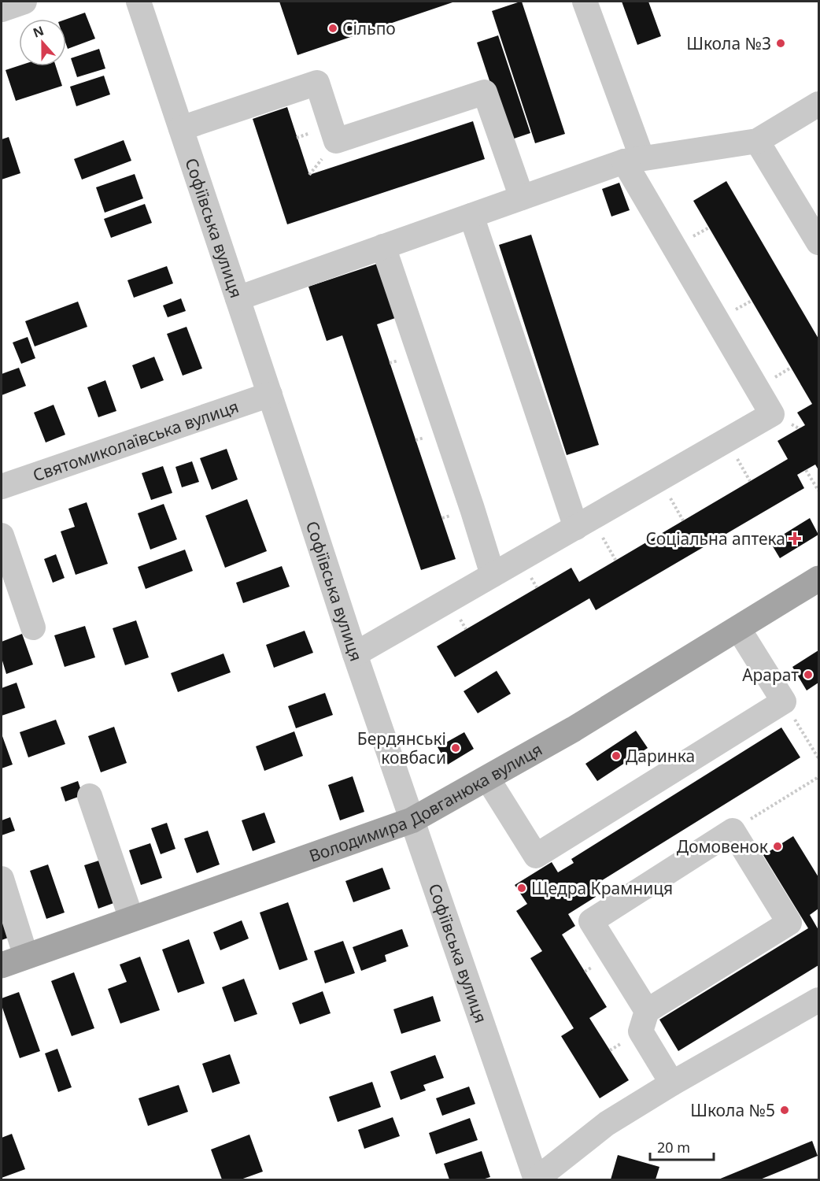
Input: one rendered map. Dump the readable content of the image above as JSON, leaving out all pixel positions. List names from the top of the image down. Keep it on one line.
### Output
{"streets":{"main road":["Володимира Довганюка вулиця"],"street":["Софіївська вулиця","Святомиколаївська вулиця"]},"crossings":[["Софіївська вулиця","Святомиколаївська вулиця"],["Софіївська вулиця","Володимира Довганюка вулиця"]],"places":{"other":["Сільпо","Школа №3","Арарат","Бердянські ковбаси","Даринка","Домовенок","Щедра Крамниця","Школа №5"],"health":["Соціальна аптека"]},"scale_bar":"20 m","north":"top"}
